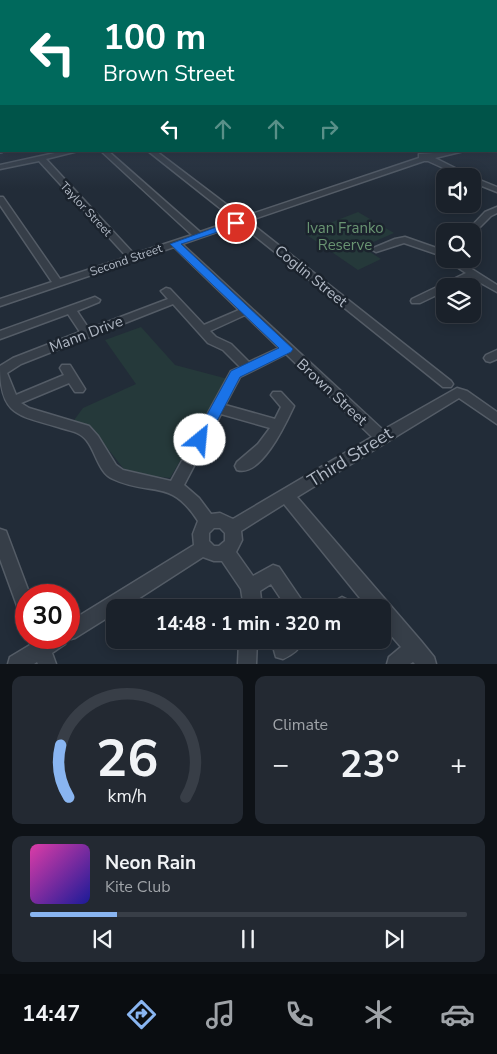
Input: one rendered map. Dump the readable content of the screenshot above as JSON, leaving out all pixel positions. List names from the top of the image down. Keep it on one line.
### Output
{"streets":{"street":["Taylor Street","Second Street","Coglin Street","Mann Drive","Brown Street","Third Street"]},"crossings":[["Taylor Street","Second Street"],["Second Street","Coglin Street"],["Second Street","Brown Street"],["Brown Street","Third Street"]],"parks":["Ivan Franko Reserve"],"page":{"turn":["100 m","Brown Street"],"limit":"30","trip":"14:48 · 1 min · 320 m","tile":"Climate","heat":["−","23°","+"],"song":["Neon Rain","Kite Club"],"tabs":"14:47","gauge":["26","km/h"]}}
